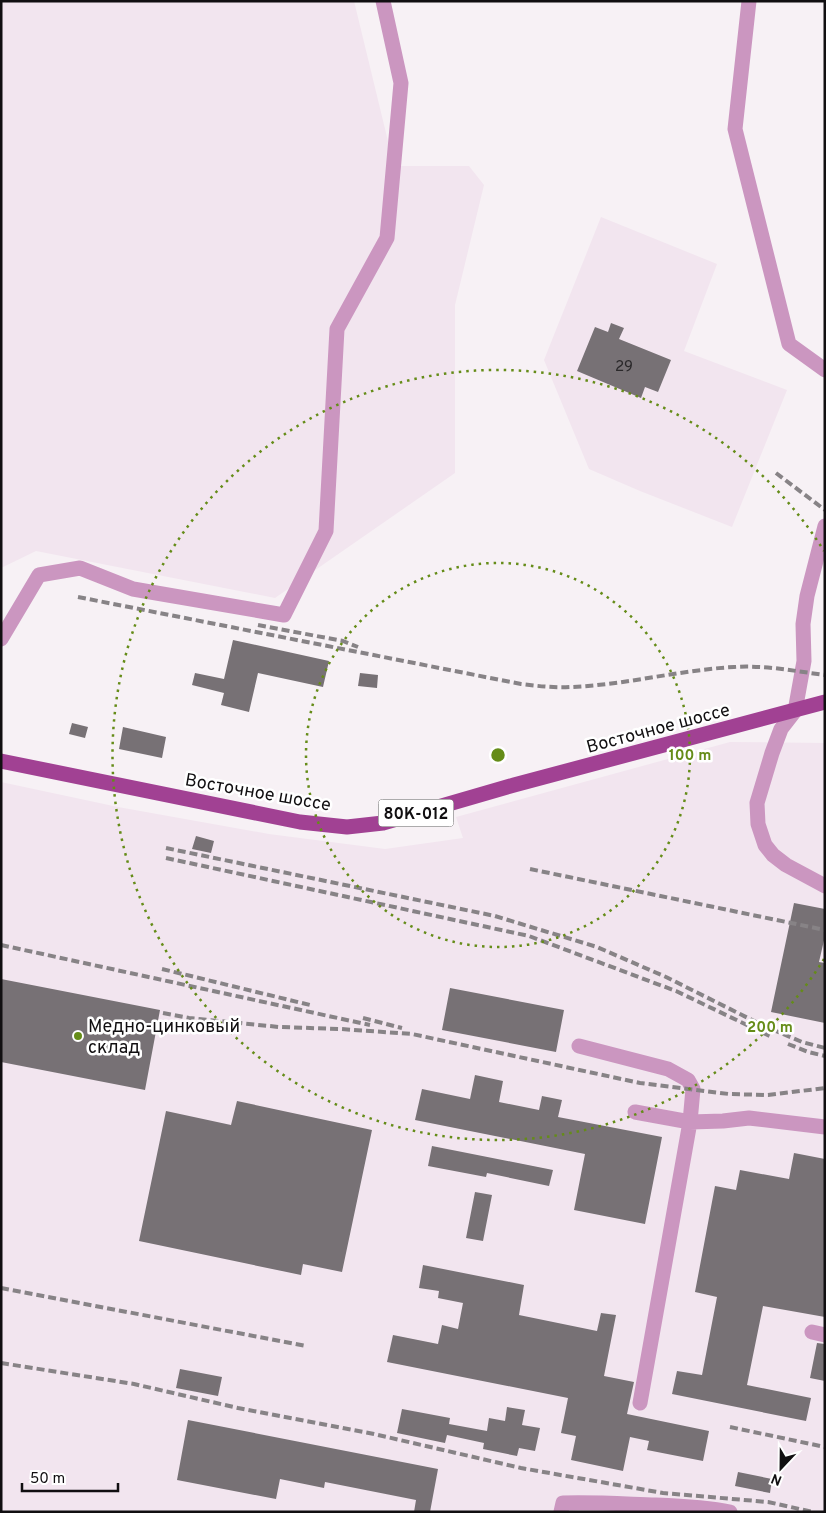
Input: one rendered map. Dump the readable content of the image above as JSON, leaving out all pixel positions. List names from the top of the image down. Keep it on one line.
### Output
{"streets":{"main road":["Восточное шоссе","80К-012"]},"places":["Медно-цинковый склад"],"house_numbers":["29"],"scale_bar":"50 m","north":"bottom","rings":["100 m","200 m"]}
